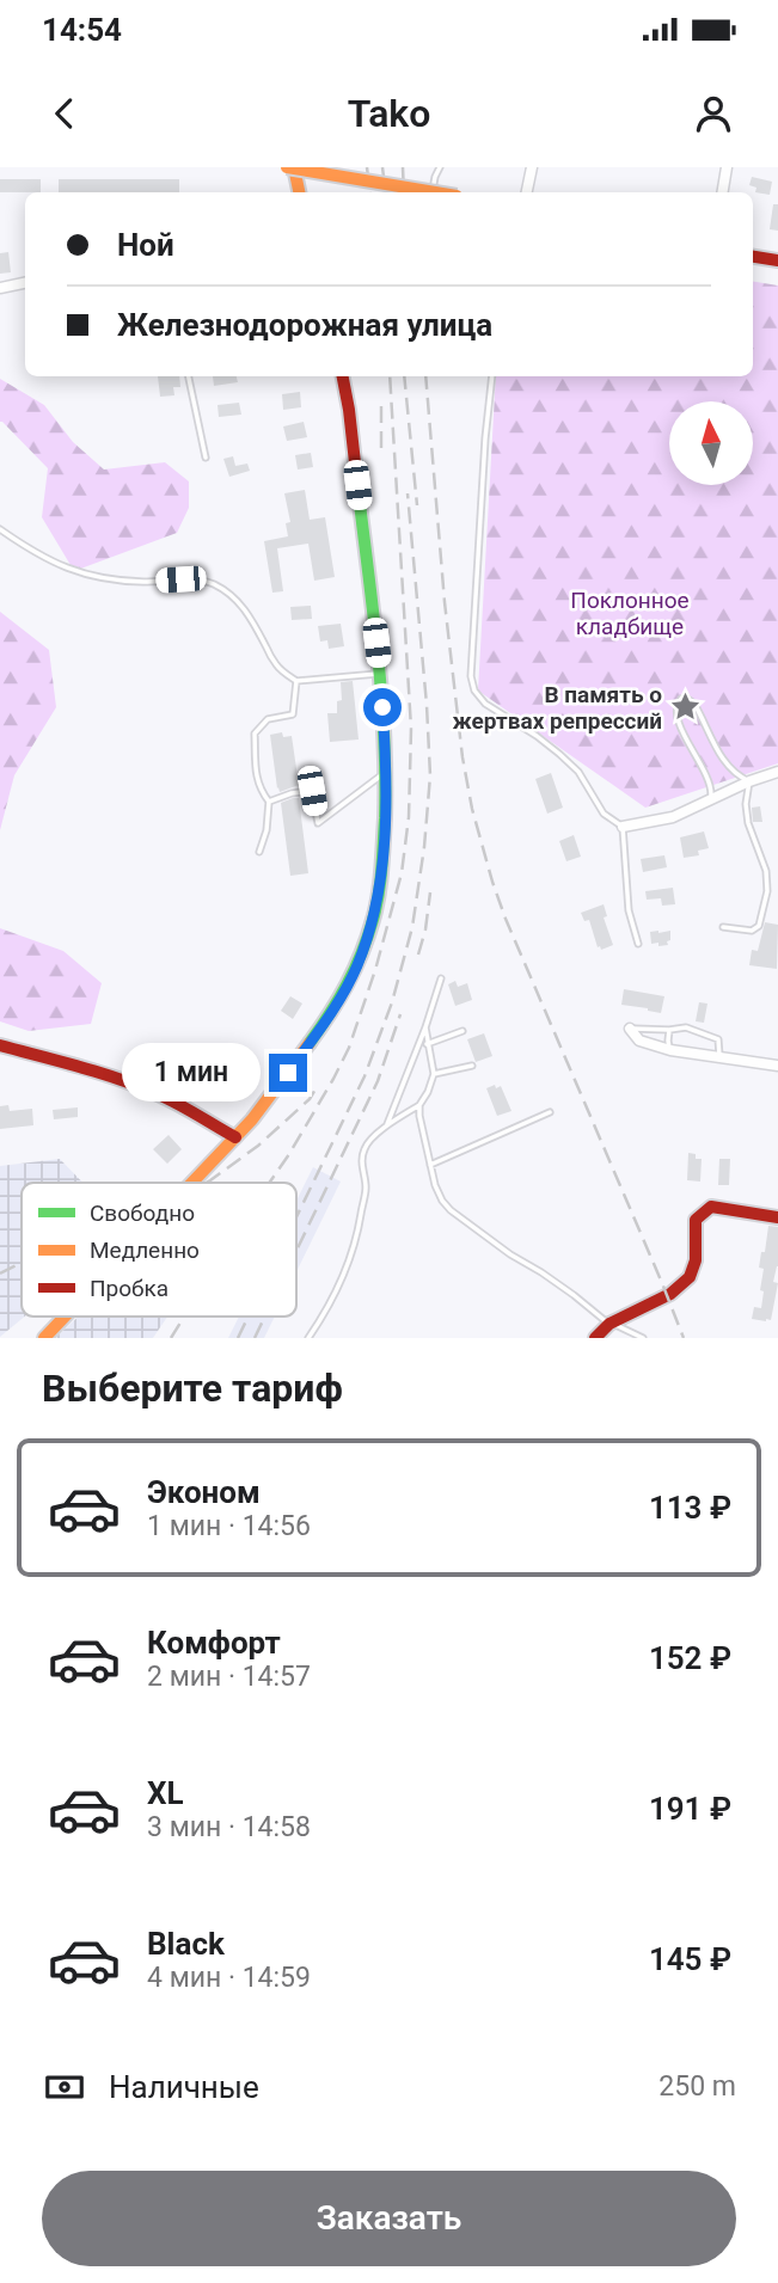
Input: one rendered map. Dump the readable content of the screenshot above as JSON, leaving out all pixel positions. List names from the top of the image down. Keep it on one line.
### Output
{"parks":["Поклонное кладбище"],"places":{"place":["В память о жертвах репрессий"]},"legend":["Свободно","Медленно","Пробка"],"north":"top","page":{"status":"14:54","header":"Tako","banner":["Ной","Железнодорожная улица"],"bubble":"1 мин","heading":"Выберите тариф","list":[{"name":"Эконом","note":"1 мин · 14:56","value":"113 ₽"},{"name":"Комфорт","note":"2 мин · 14:57","value":"152 ₽"},{"name":"XL","note":"3 мин · 14:58","value":"191 ₽"},{"name":"Black","note":"4 мин · 14:59","value":"145 ₽"}],"pay":["Наличные","250 m"],"buttons":"Заказать"}}
